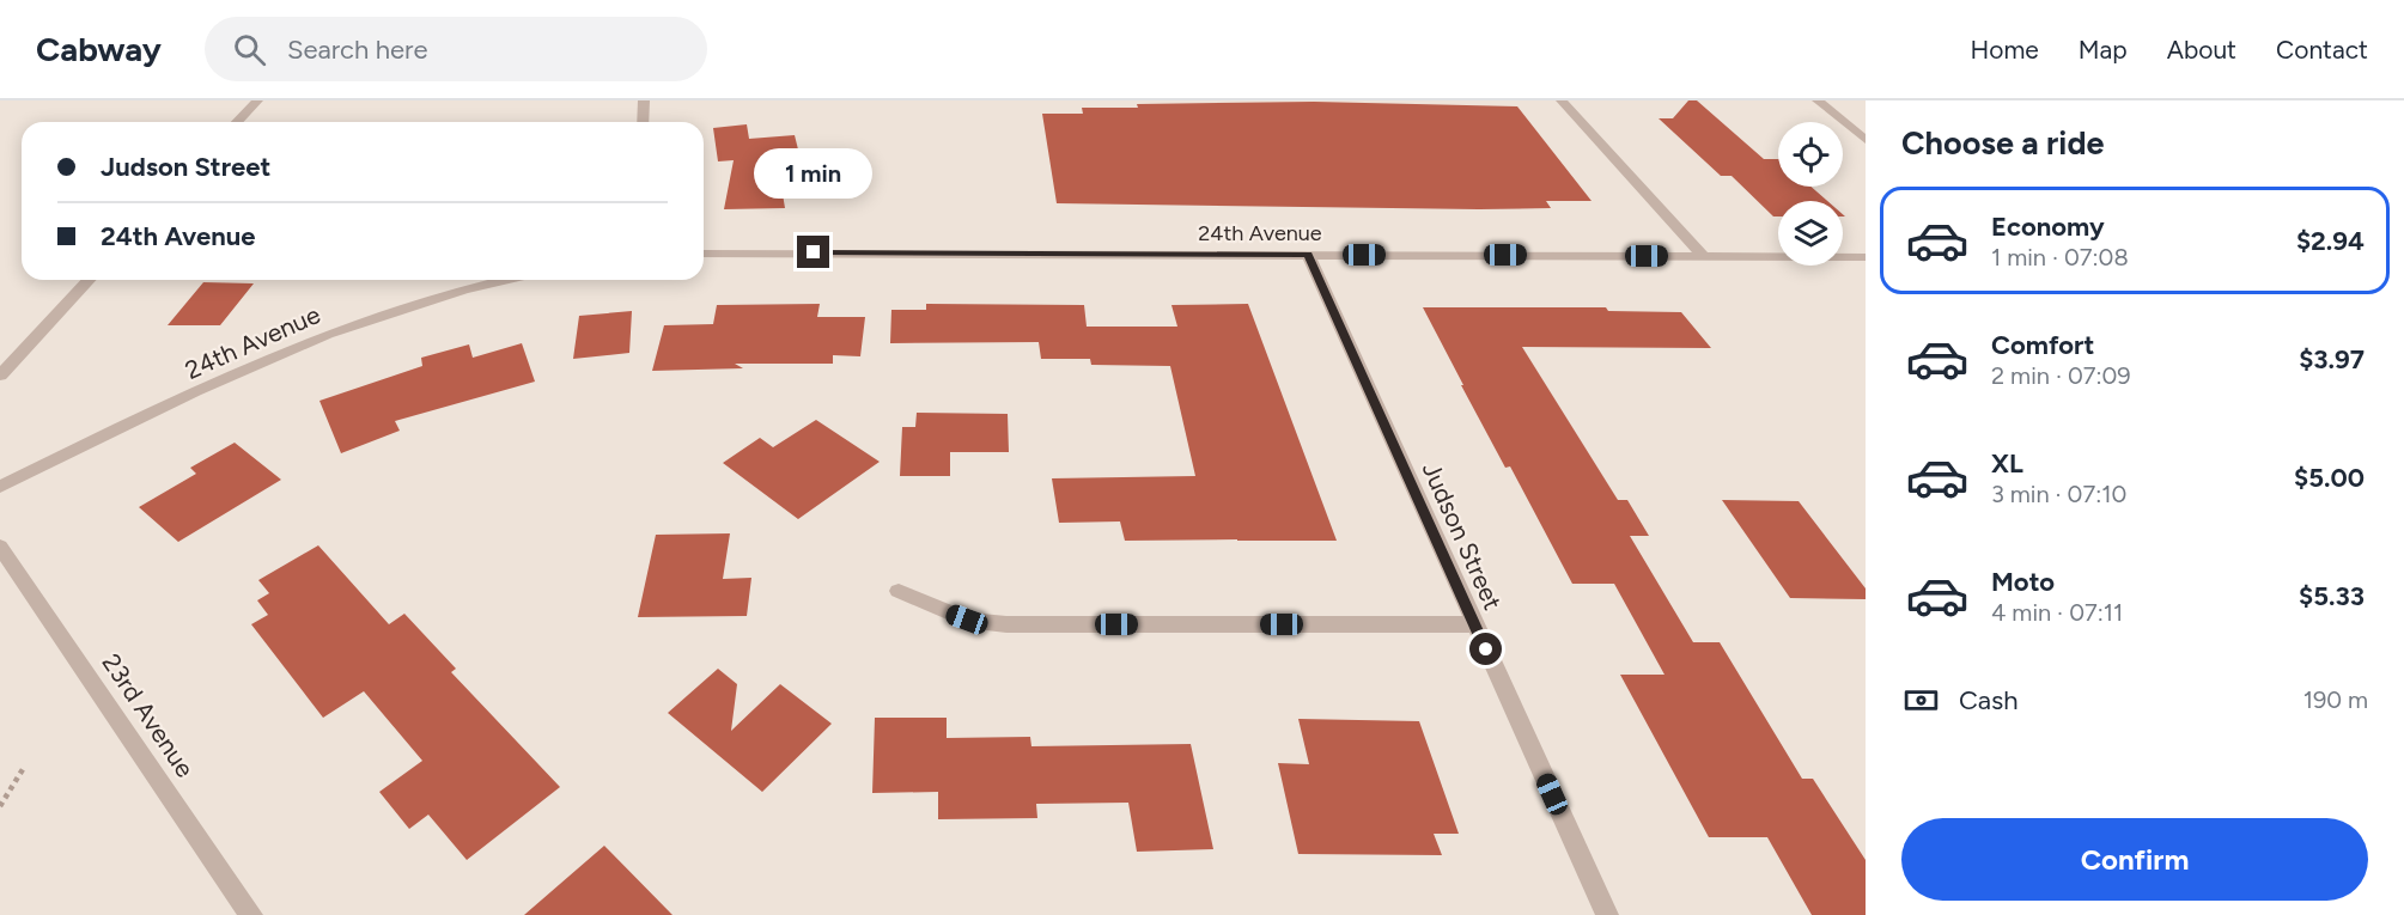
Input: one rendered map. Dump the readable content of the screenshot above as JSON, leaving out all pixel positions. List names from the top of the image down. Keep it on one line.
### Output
{"streets":{"street":["24th Avenue","Judson Street","23rd Avenue"]},"crossings":[["24th Avenue","Judson Street"]],"page":{"header":"Cabway","search":"Search here","nav":["Home","Map","About","Contact"],"heading":"Choose a ride","banner":["Judson Street","24th Avenue"],"bubble":"1 min","list":[{"name":"Economy","note":"1 min · 07:08","value":"$2.94"},{"name":"Comfort","note":"2 min · 07:09","value":"$3.97"},{"name":"XL","note":"3 min · 07:10","value":"$5.00"},{"name":"Moto","note":"4 min · 07:11","value":"$5.33"}],"pay":["Cash","190 m"],"buttons":"Confirm"}}
